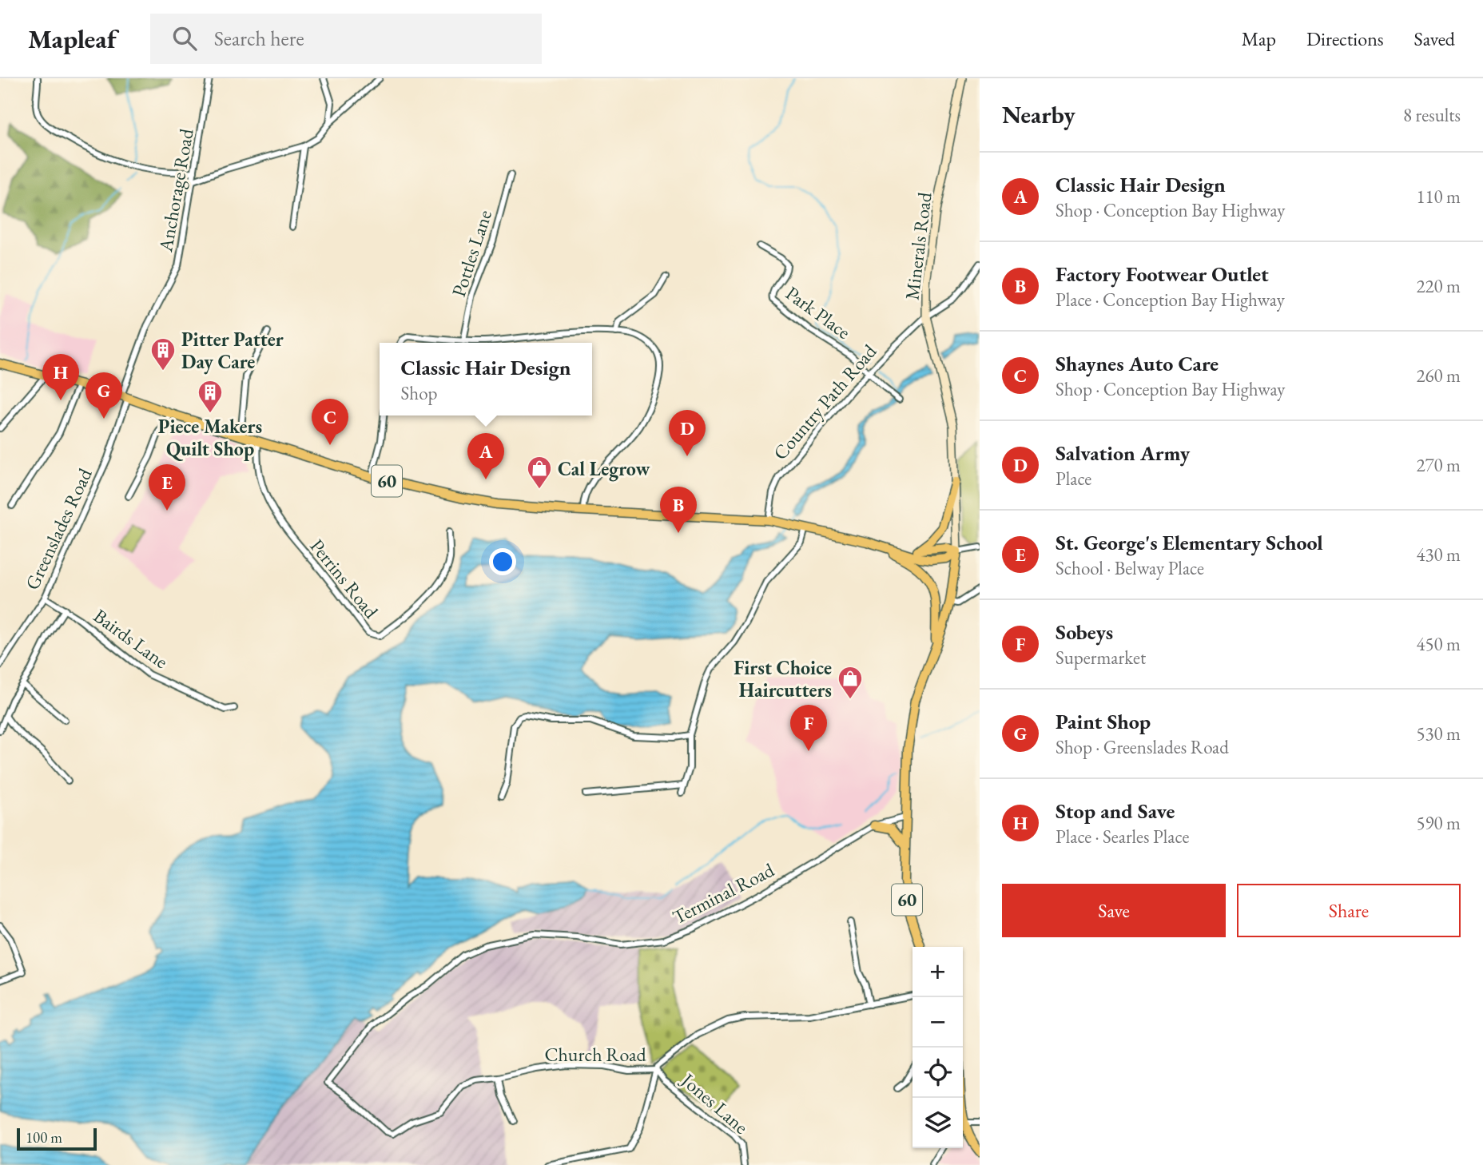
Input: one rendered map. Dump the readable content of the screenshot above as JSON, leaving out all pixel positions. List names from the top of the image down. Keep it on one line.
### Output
{"streets":{"main road":["60"],"street":["Anchorage Road","Minerals Road","Pottles Lane","Park Place","Country Path Road","Greenslades Road","Perrins Road","Bairds Lane","Terminal Road","Church Road","Jones Lane"]},"crossings":[["Anchorage Road","60"],["Anchorage Road","Greenslades Road"],["Minerals Road","Country Path Road"],["Minerals Road","60"],["Park Place","Country Path Road"],["Country Path Road","60"],["60","Greenslades Road"],["60","Perrins Road"],["60","Terminal Road"],["Greenslades Road","Bairds Lane"],["Terminal Road","Church Road"],["Church Road","Jones Lane"]],"places":{"building":["Pitter Patter Day Care","Piece Makers Quilt Shop"],"shop":["Cal Legrow","First Choice Haircutters"]},"scale_bar":"100 m","page":{"header":"Mapleaf","search":"Search here","nav":["Map","Directions","Saved"],"heading":["Nearby","8 results"],"list":[{"mark":"A","name":"Classic Hair Design","note":"Shop · Conception Bay Highway","value":"110 m"},{"mark":"B","name":"Factory Footwear Outlet","note":"Place · Conception Bay Highway","value":"220 m"},{"mark":"C","name":"Shaynes Auto Care","note":"Shop · Conception Bay Highway","value":"260 m"},{"mark":"D","name":"Salvation Army","note":"Place","value":"270 m"},{"mark":"E","name":"St. George's Elementary School","note":"School · Belway Place","value":"430 m"},{"mark":"F","name":"Sobeys","note":"Supermarket","value":"450 m"},{"mark":"G","name":"Paint Shop","note":"Shop · Greenslades Road","value":"530 m"},{"mark":"H","name":"Stop and Save","note":"Place · Searles Place","value":"590 m"}],"popup":["Classic Hair Design","Shop"],"pins":["H","G","C","D","A","E","B","F"],"buttons":["Save","Share"],"map_buttons":["+","−"],"scale":"100 m"}}
